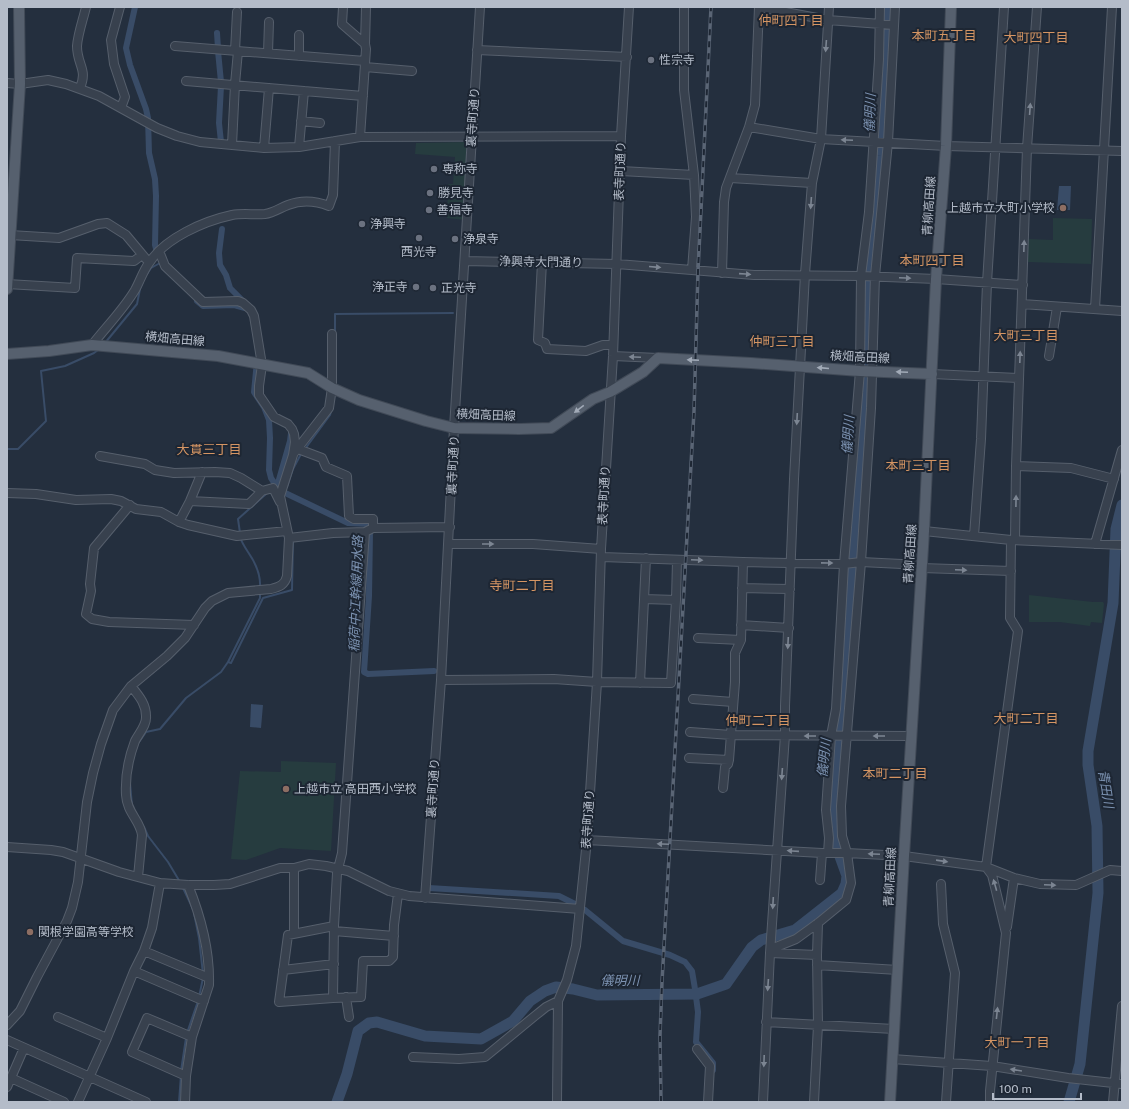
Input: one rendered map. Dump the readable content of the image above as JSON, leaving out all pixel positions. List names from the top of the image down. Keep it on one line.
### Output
{"streets":{"main road":["青柳高田線","横畑高田線"],"street":["裏寺町通り","表寺町通り","浄興寺大門通り"]},"crossings":[["裏寺町通り","浄興寺大門通り"],["裏寺町通り","横畑高田線"],["表寺町通り","浄興寺大門通り"],["表寺町通り","横畑高田線"],["青柳高田線","浄興寺大門通り"],["青柳高田線","横畑高田線"]],"one_way":["浄興寺大門通り","横畑高田線"],"districts":["仲町四丁目","本町五丁目","大町四丁目","本町四丁目","大町三丁目","仲町三丁目","大貫三丁目","本町三丁目","寺町二丁目","大町二丁目","仲町二丁目","本町二丁目","大町一丁目"],"water":["儀明川","稲荷中江幹線用水路","青田川"],"places":["性宗寺","専称寺","勝見寺","上越市立大町小学校","善福寺","浄興寺","西光寺","浄泉寺","浄正寺","正光寺","上越市立 高田西小学校","関根学園高等学校"],"scale_bar":"100 m"}
